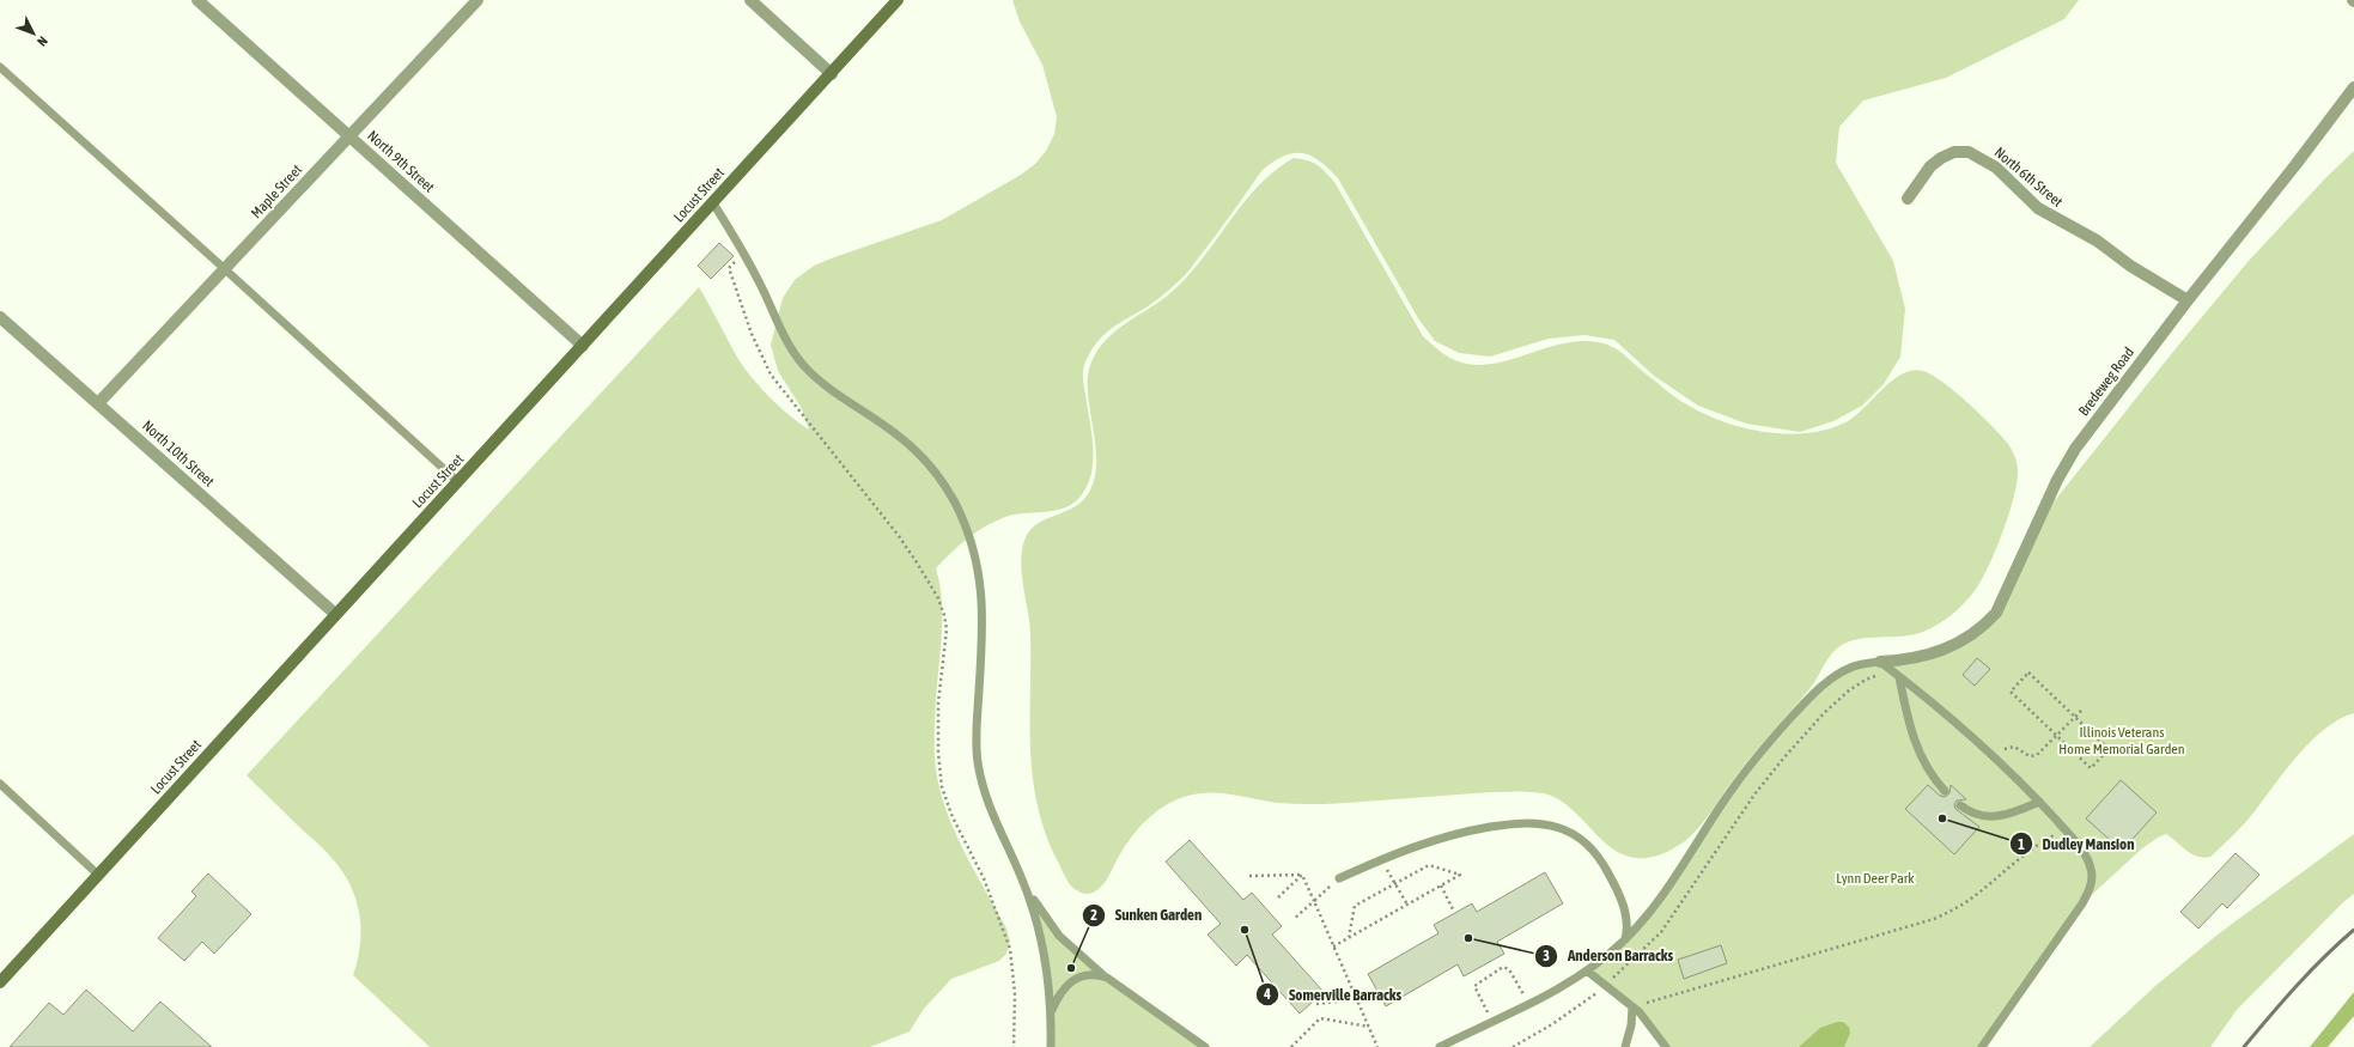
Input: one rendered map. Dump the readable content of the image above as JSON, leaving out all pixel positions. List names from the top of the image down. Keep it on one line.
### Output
{"streets":{"street":["North 9th Street","North 6th Street","Maple Street","Locust Street","Bredeweg Road","North 10th Street"]},"crossings":[["North 9th Street","Maple Street"],["North 9th Street","Locust Street"],["North 6th Street","Bredeweg Road"],["Maple Street","North 10th Street"],["Locust Street","North 10th Street"]],"parks":["Illinois Veterans Home Memorial Garden","Lynn Deer Park"],"places":["Dudley Mansion","Somerville Barracks","Anderson Barracks","Sunken Garden"],"north":"bottom right"}
